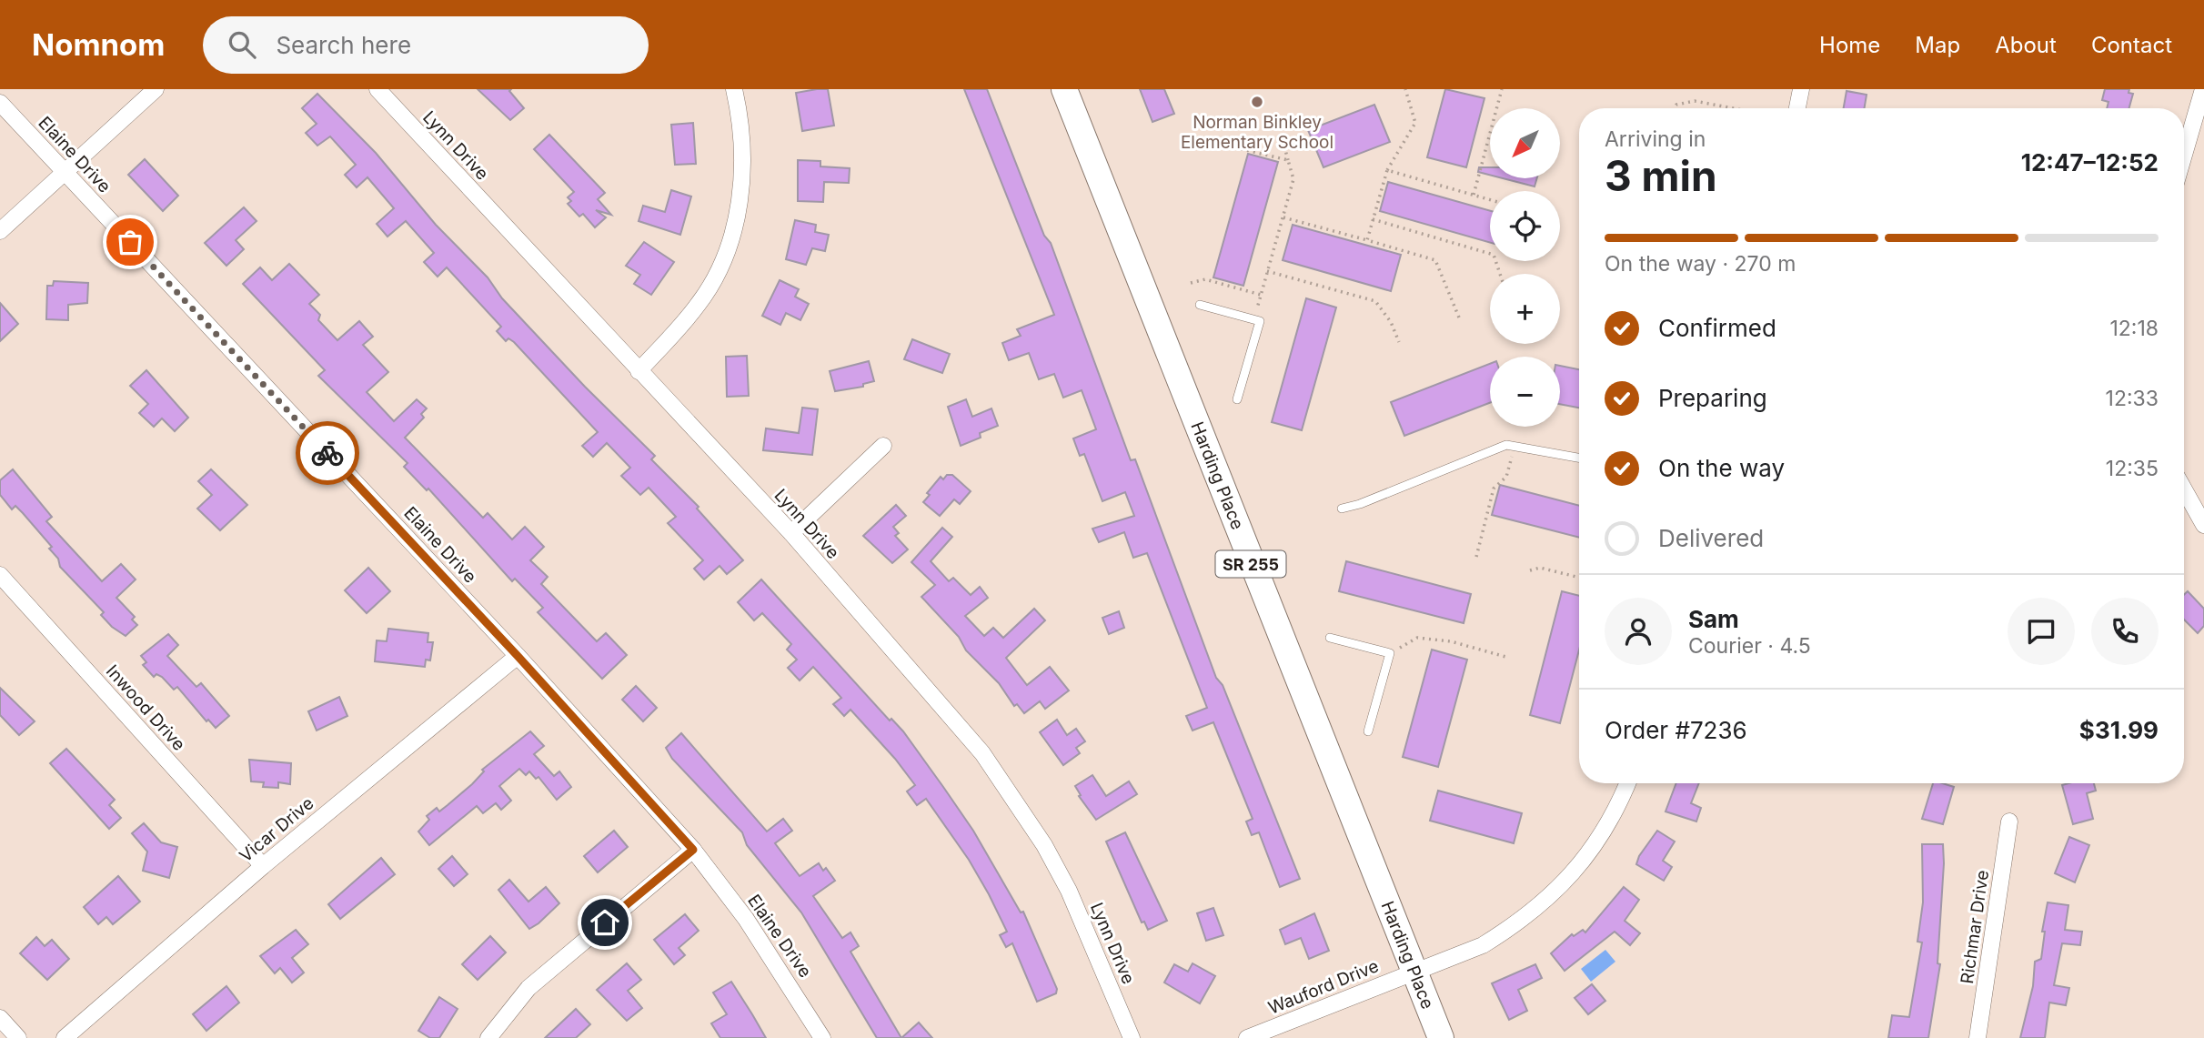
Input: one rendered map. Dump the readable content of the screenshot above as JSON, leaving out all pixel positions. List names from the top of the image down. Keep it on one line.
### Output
{"streets":{"main road":["Harding Place","SR 255"],"street":["Lynn Drive","Elaine Drive","Inwood Drive","Vicar Drive","Richmar Drive","Wauford Drive"]},"crossings":[["Elaine Drive","Vicar Drive"],["Harding Place","Wauford Drive"],["Inwood Drive","Vicar Drive"]],"places":["Norman Binkley Elementary School"],"north":"bottom left","page":{"header":"Nomnom","search":"Search here","nav":["Home","Map","About","Contact"],"map_buttons":["+","−"],"heading":["3 min","Arriving in","12:47–12:52"],"panel":["Sam","Courier · 4.5","Order #7236","$31.99"],"bar":"On the way · 270 m","list":[["Confirmed","12:18"],["Preparing","12:33"],["On the way","12:35"],"Delivered"]}}
